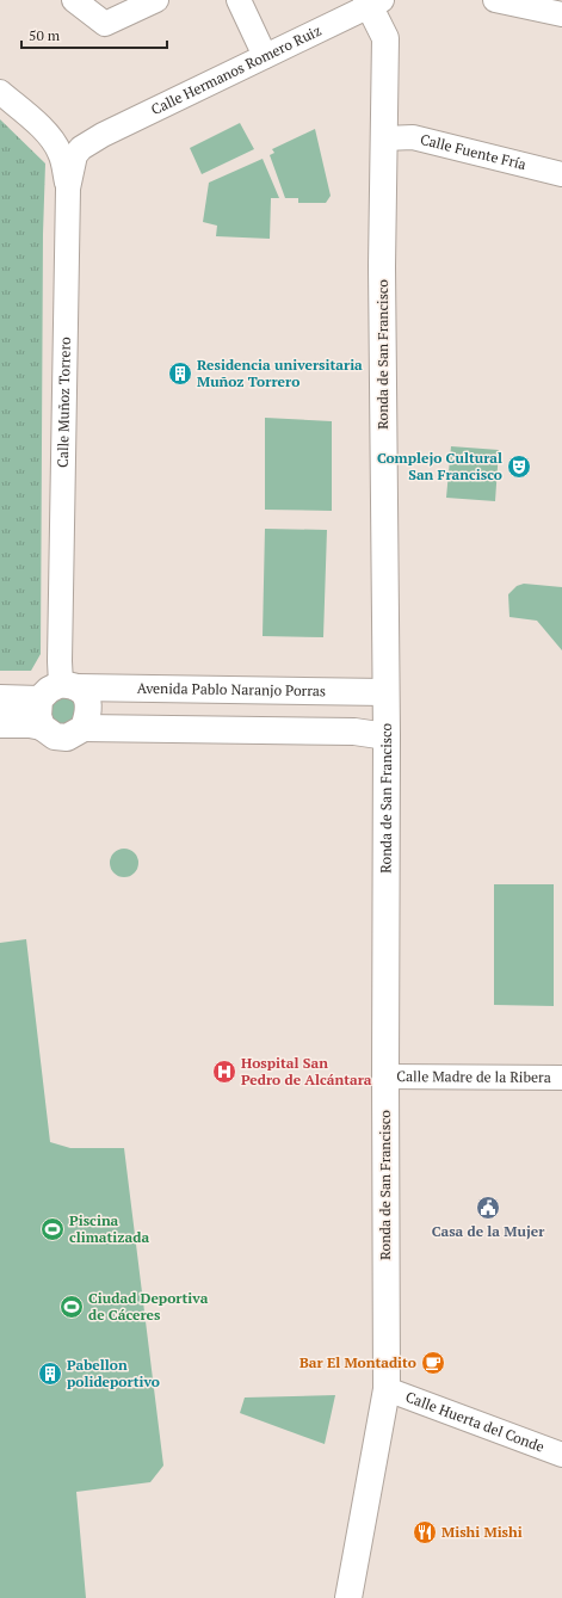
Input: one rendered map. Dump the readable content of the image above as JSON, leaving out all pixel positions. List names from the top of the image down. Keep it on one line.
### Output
{"streets":{"main road":["Ronda de San Francisco","Avenida Pablo Naranjo Porras"],"street":["Calle Hermanos Romero Ruiz","Calle Fuente Fría","Calle Muñoz Torrero","Calle Madre de la Ribera","Calle Huerta del Conde"]},"crossings":[["Calle Hermanos Romero Ruiz","Ronda de San Francisco"],["Calle Hermanos Romero Ruiz","Calle Muñoz Torrero"],["Calle Fuente Fría","Ronda de San Francisco"],["Ronda de San Francisco","Avenida Pablo Naranjo Porras"],["Ronda de San Francisco","Calle Madre de la Ribera"],["Ronda de San Francisco","Calle Huerta del Conde"],["Calle Muñoz Torrero","Avenida Pablo Naranjo Porras"]],"places":{"building":["Residencia universitaria Muñoz Torrero","Pabellon polideportivo"],"theatre":["Complejo Cultural San Francisco"],"hospital":["Hospital San Pedro de Alcántara"],"public building":["Casa de la Mujer"],"sports":["Piscina climatizada","Ciudad Deportiva de Cáceres"],"cafe":["Bar El Montadito"],"restaurant":["Mishi Mishi"]},"scale_bar":"50 m"}
